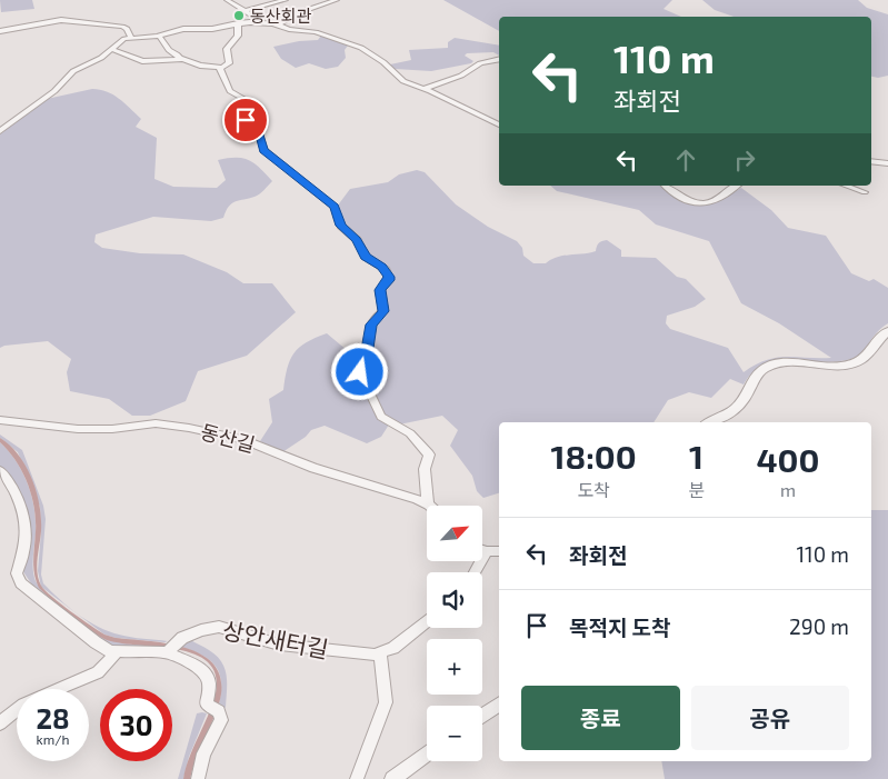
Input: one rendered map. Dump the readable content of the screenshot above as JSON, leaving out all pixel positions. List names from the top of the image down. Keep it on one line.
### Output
{"streets":{"street":["동산길","상안새터길"]},"places":["동산회관"],"north":"top right","page":{"turn":["110 m","좌회전"],"eta":["18:00","도착","1","분","400","m"],"map_buttons":["+","−"],"list":[{"name":"좌회전","value":"110 m"},{"name":"목적지 도착","value":"290 m"}],"buttons":["종료","공유"],"speed":"28 km/h","limit":"30"}}
